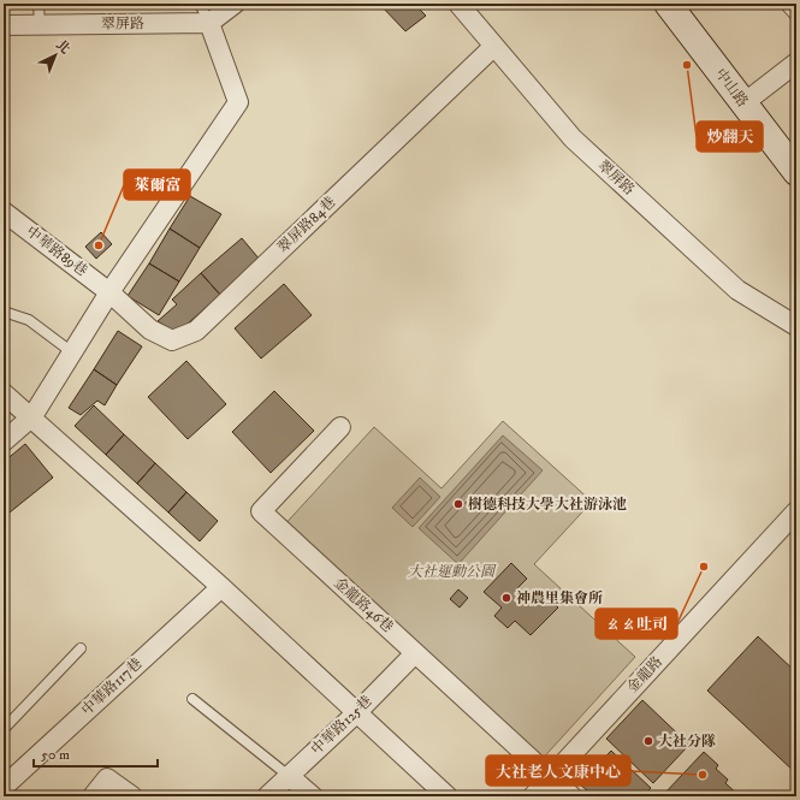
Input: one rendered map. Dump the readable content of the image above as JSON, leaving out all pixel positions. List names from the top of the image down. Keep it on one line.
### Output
{"streets":{"main road":["中山路"],"street":["翠屏路","翠屏路84巷","中華路89巷","金龍路46巷","金龍路","中華路117巷","中華路125巷"]},"crossings":[["翠屏路","翠屏路84巷"],["翠屏路84巷","中華路89巷"],["金龍路46巷","金龍路"],["金龍路46巷","中華路125巷"]],"parks":["大社運動公園"],"places":["炒翻天","萊爾富","樹德科技大學大社游泳池","ㄠㄠ吐司","神農里集會所","大社分隊","大社老人文康中心"],"scale_bar":"50 m","north":"top right"}
